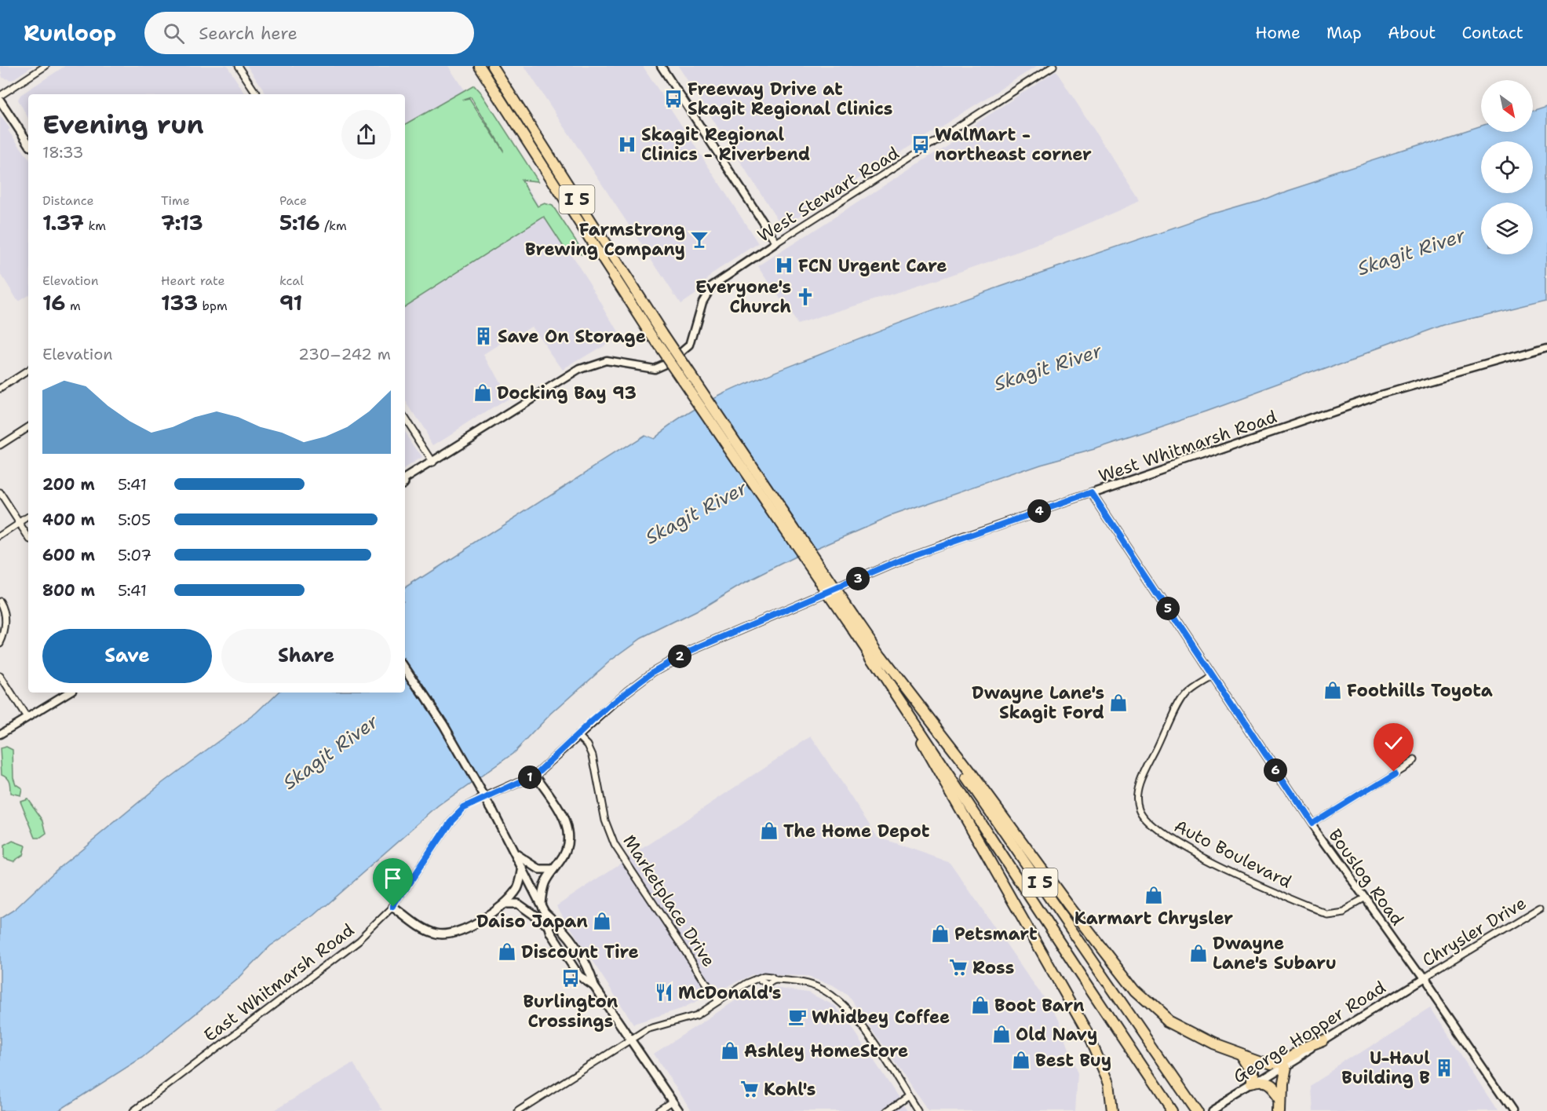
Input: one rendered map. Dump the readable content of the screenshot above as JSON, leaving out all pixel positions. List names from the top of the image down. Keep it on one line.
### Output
{"streets":{"highway":["I 5"],"main road":["George Hopper Road"],"street":["West Stewart Road","West Whitmarsh Road","Auto Boulevard","Bouslog Road","Marketplace Drive","Chrysler Drive","East Whitmarsh Road"]},"crossings":[["West Whitmarsh Road","Bouslog Road"],["West Whitmarsh Road","Marketplace Drive"],["West Whitmarsh Road","East Whitmarsh Road"],["Auto Boulevard","Bouslog Road"],["Bouslog Road","Chrysler Drive"],["Bouslog Road","George Hopper Road"],["Chrysler Drive","George Hopper Road"]],"water":["Skagit River"],"places":{"bus stop":["Freeway Drive at Skagit Regional Clinics","WalMart - northeast corner","Burlington Crossings"],"hospital":["Skagit Regional Clinics - Riverbend","FCN Urgent Care"],"bar":["Farmstrong Brewing Company"],"church":["Everyone's Church"],"building":["Save On Storage","U-Haul Building B"],"shop":["Docking Bay 93","Foothills Toyota","Dwayne Lane's Skagit Ford","The Home Depot","Karmart Chrysler","Daiso Japan","Petsmart","Discount Tire","Dwayne Lane's Subaru","Boot Barn","Old Navy","Ashley HomeStore","Best Buy"],"supermarket":["Ross","Kohl's"],"restaurant":["McDonald's"],"cafe":["Whidbey Coffee"]},"north":"bottom right","page":{"header":"Runloop","search":"Search here","nav":["Home","Map","About","Contact"],"heading":["Evening run","18:33"],"stats":[["Distance","1.37 km"],["Time","7:13"],["Pace","5:16 /km"],["Elevation","16 m"],["Heart rate","133 bpm"],["kcal","91"]],"chart":["Elevation","230–242 m"],"list":[{"name":"200 m","note":"5:41"},{"name":"400 m","note":"5:05"},{"name":"600 m","note":"5:07"},{"name":"800 m","note":"5:41"}],"pins":["4","3","5","2","6","1"],"buttons":["Save","Share"]}}
